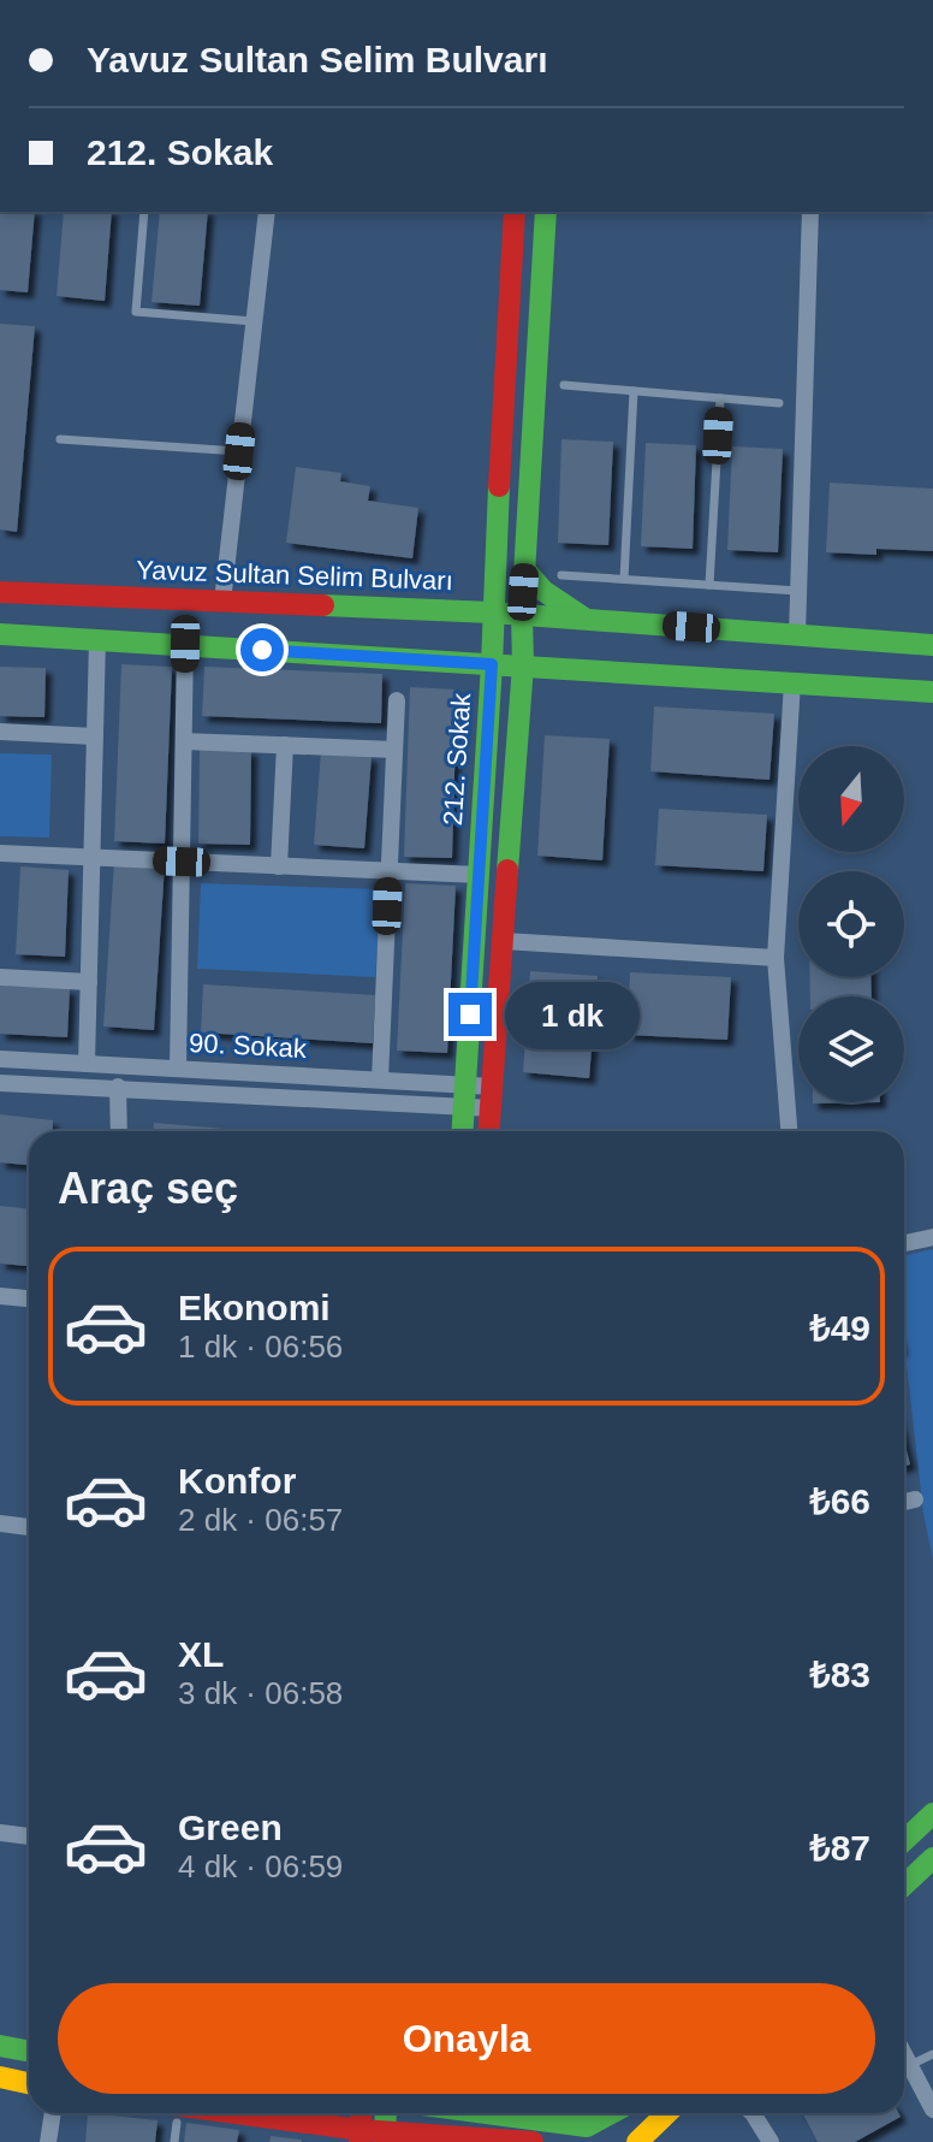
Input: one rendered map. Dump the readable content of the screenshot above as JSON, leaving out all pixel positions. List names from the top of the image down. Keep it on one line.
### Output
{"streets":{"street":["Yavuz Sultan Selim Bulvarı","212. Sokak","90. Sokak"]},"crossings":[["Yavuz Sultan Selim Bulvarı","212. Sokak"],["212. Sokak","90. Sokak"]],"north":"bottom","page":{"banner":["Yavuz Sultan Selim Bulvarı","212. Sokak"],"bubble":"1 dk","heading":"Araç seç","list":[{"name":"Ekonomi","note":"1 dk · 06:56","value":"₺49"},{"name":"Konfor","note":"2 dk · 06:57","value":"₺66"},{"name":"XL","note":"3 dk · 06:58","value":"₺83"},{"name":"Green","note":"4 dk · 06:59","value":"₺87"}],"buttons":"Onayla"}}
